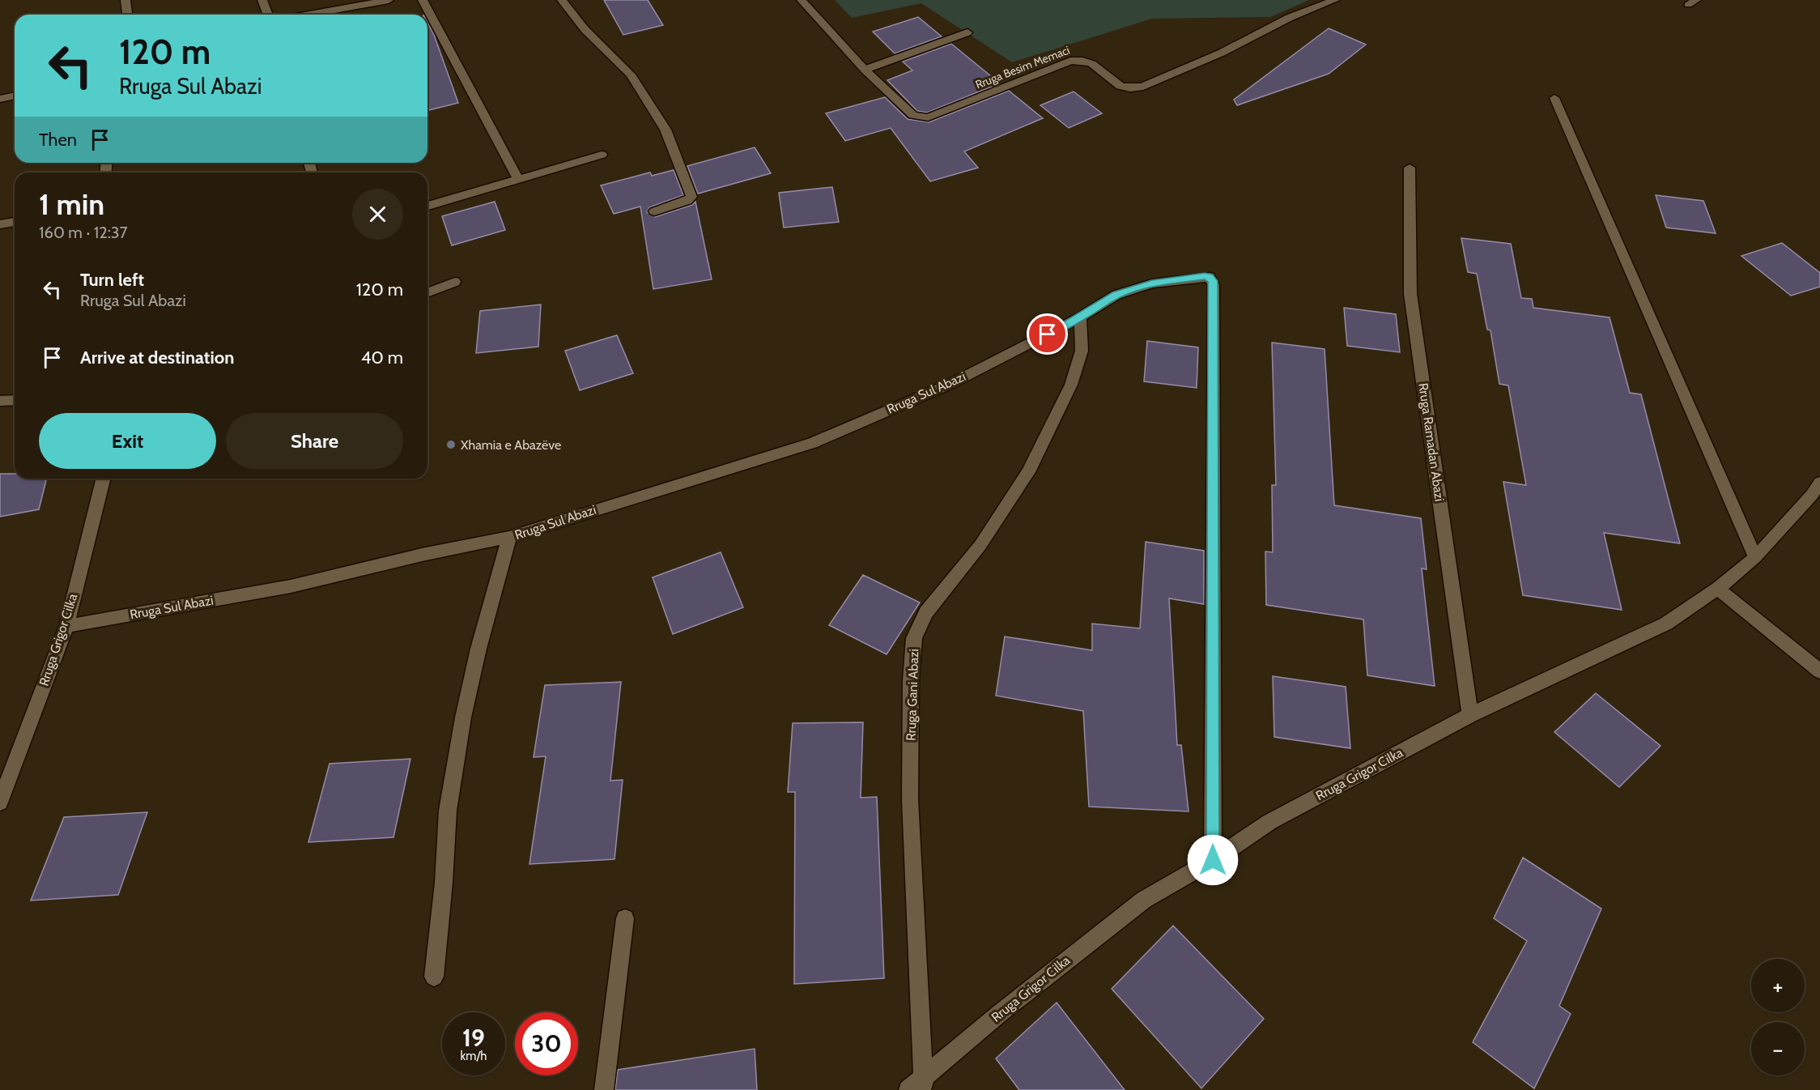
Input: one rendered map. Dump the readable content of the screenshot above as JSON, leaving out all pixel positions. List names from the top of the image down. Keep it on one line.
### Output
{"streets":{"street":["Rruga Besim Memaci","Rruga Sul Abazi","Rruga Ramadan Abazi","Rruga Grigor Cilka","Rruga Gani Abazi"]},"crossings":[["Rruga Sul Abazi","Rruga Grigor Cilka"],["Rruga Sul Abazi","Rruga Gani Abazi"],["Rruga Ramadan Abazi","Rruga Grigor Cilka"],["Rruga Grigor Cilka","Rruga Gani Abazi"]],"places":["Xhamia e Abazëve"],"page":{"turn":["120 m","Rruga Sul Abazi"],"then":"Then","heading":["1 min","160 m · 12:37"],"list":[{"name":"Turn left","note":"Rruga Sul Abazi","value":"120 m"},{"name":"Arrive at destination","value":"40 m"}],"buttons":["Exit","Share"],"map_buttons":["+","−"],"speed":"19 km/h","limit":"30"}}
